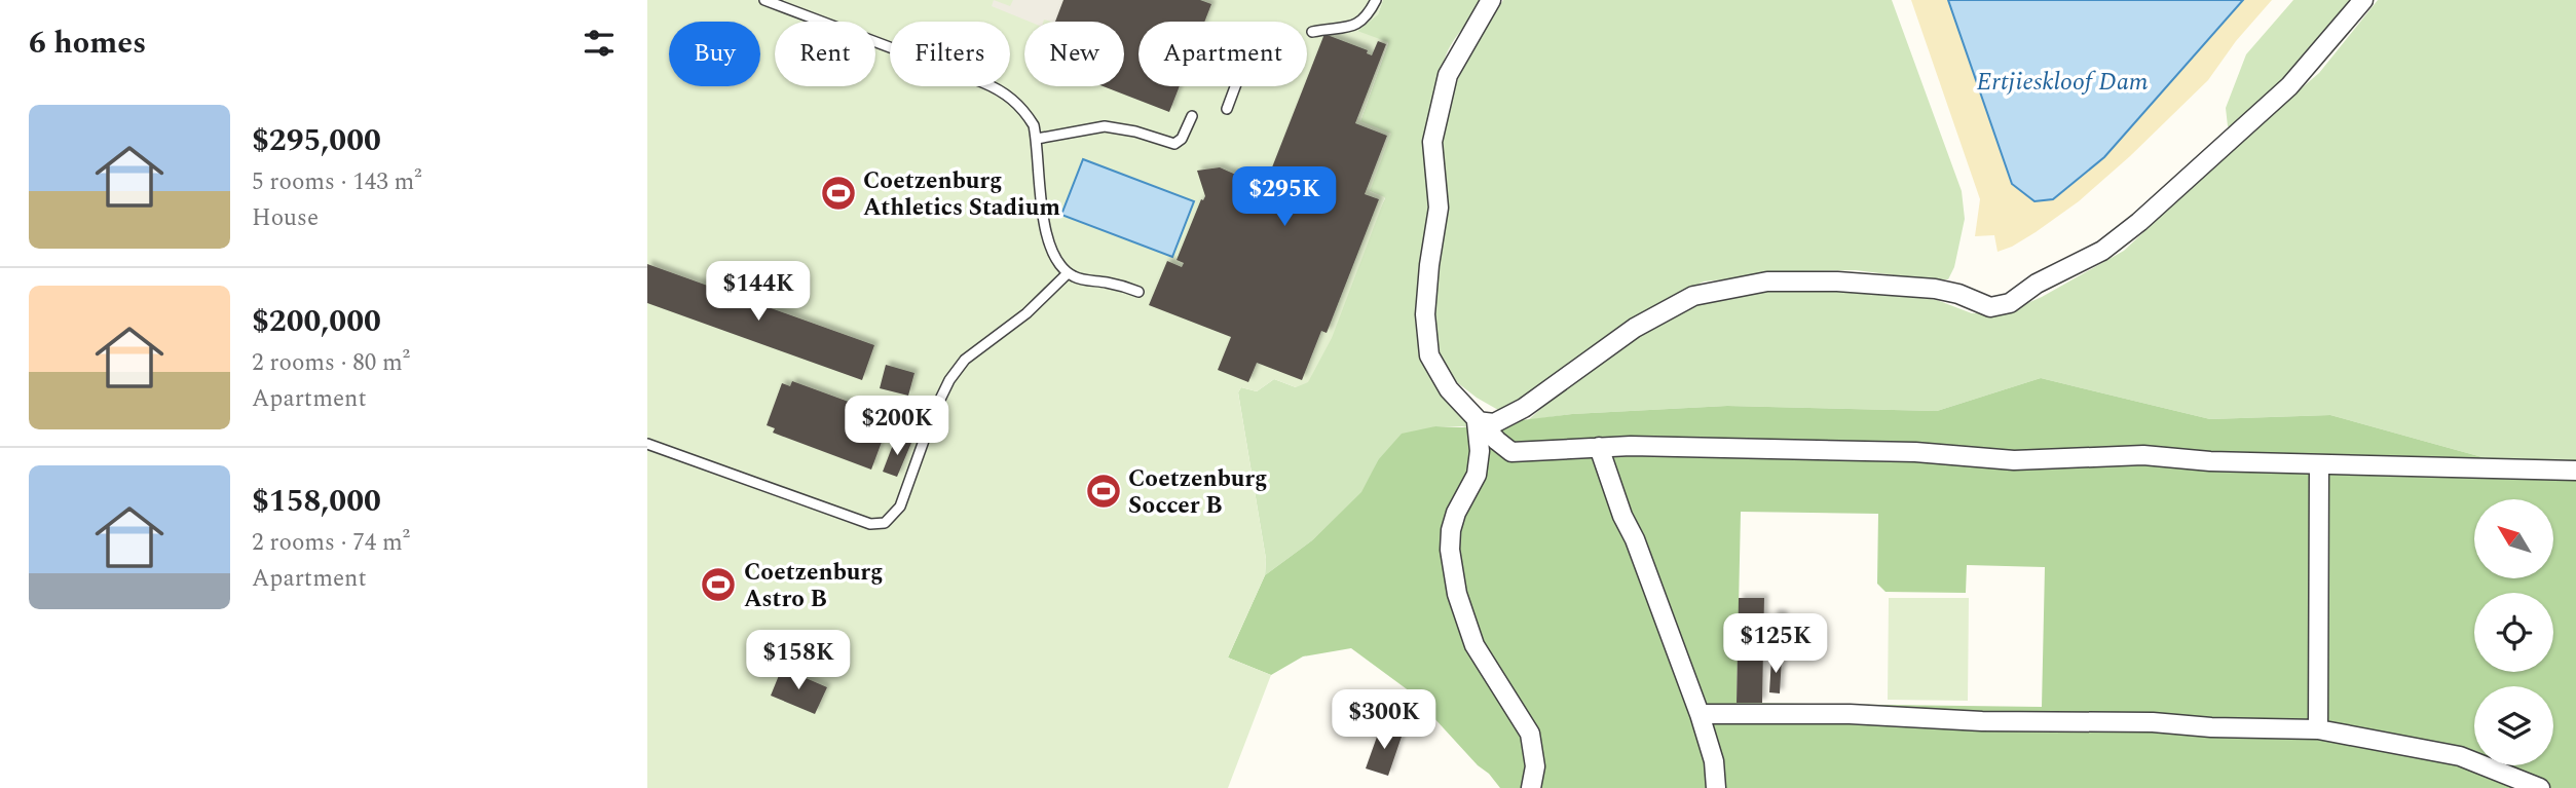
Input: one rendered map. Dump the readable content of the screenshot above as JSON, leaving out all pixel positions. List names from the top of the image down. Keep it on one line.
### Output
{"water":["Ertjieskloof Dam"],"places":{"sports":["Coetzenburg Athletics Stadium","Coetzenburg Soccer B","Coetzenburg Astro B"]},"north":"top left","page":{"heading":"6 homes","chip":["Buy","Rent","Filters","New","Apartment"],"list":[{"name":"$295,000","note":"5 rooms · 143 m² · House"},{"name":"$200,000","note":"2 rooms · 80 m² · Apartment"},{"name":"$158,000","note":"2 rooms · 74 m² · Apartment"}],"price":["$295K","$144K","$200K","$125K","$158K","$300K"]}}
